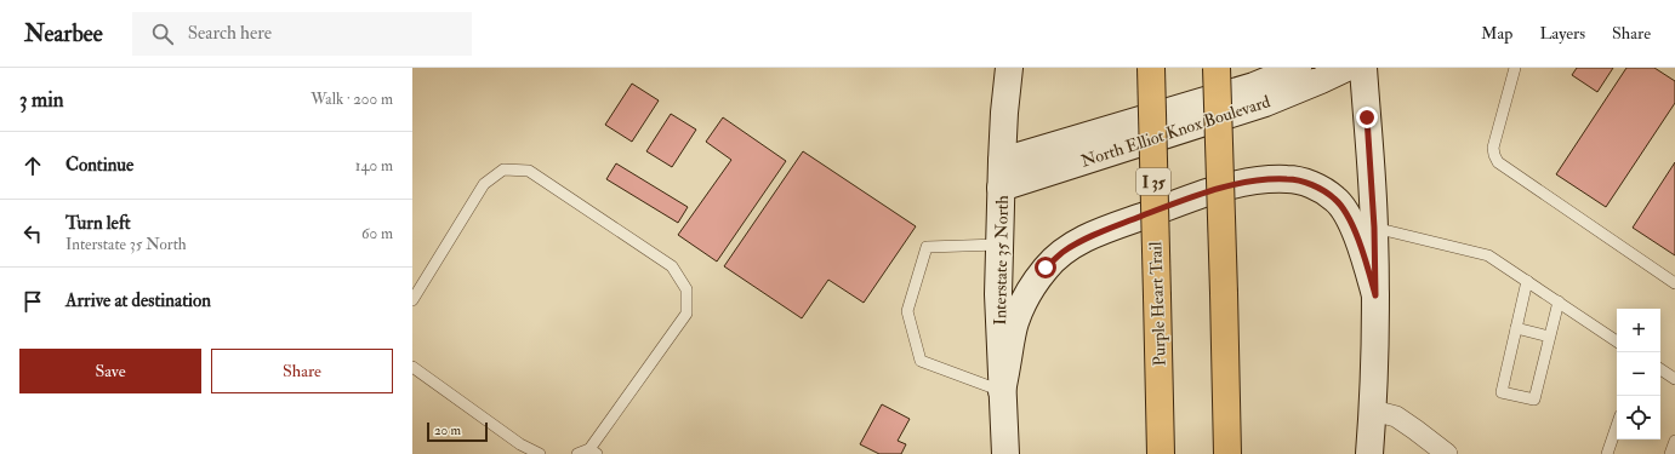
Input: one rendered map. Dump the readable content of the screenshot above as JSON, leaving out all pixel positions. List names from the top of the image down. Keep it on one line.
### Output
{"streets":{"highway":["I 35","Purple Heart Trail"],"main road":["North Elliot Knox Boulevard","Interstate 35 North"]},"crossings":[["North Elliot Knox Boulevard","Interstate 35 North"]],"scale_bar":"20 m","page":{"header":"Nearbee","search":"Search here","nav":["Map","Layers","Share"],"heading":["3 min","Walk · 200 m"],"list":[["Continue","140 m"],["Turn left","Interstate 35 North","60 m"],"Arrive at destination"],"map_buttons":["+","−"],"buttons":["Save","Share"],"scale":"20 m"}}
